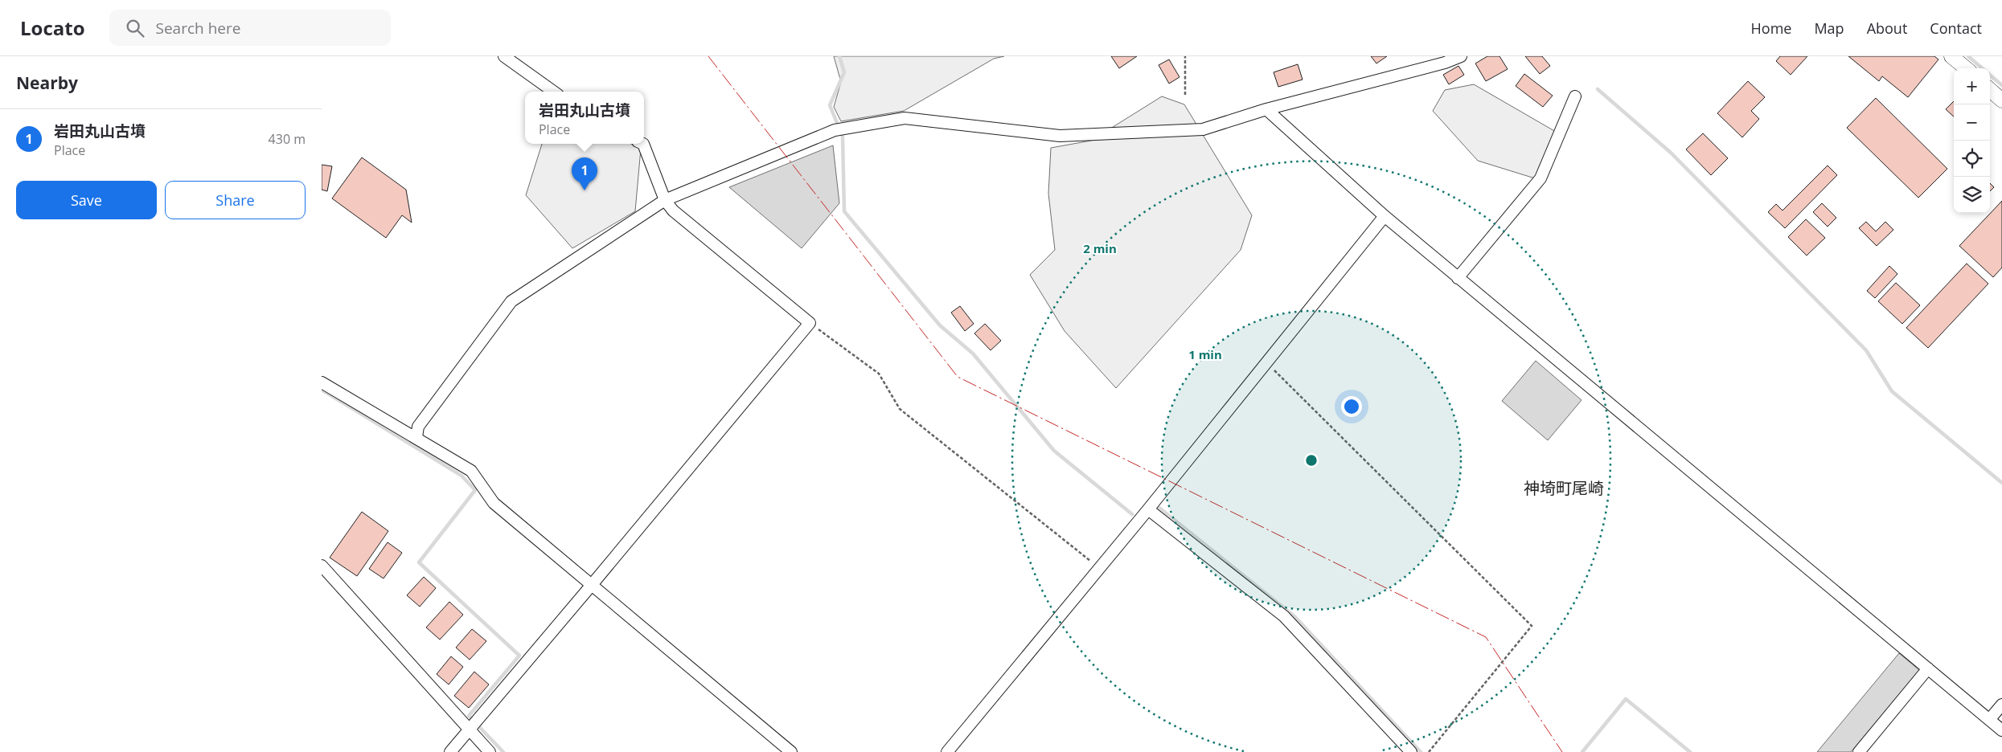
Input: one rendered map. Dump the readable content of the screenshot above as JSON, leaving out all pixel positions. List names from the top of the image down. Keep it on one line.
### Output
{"districts":["神埼町尾崎"],"page":{"header":"Locato","search":"Search here","nav":["Home","Map","About","Contact"],"heading":"Nearby","map_buttons":["+","−"],"popup":["岩田丸山古墳","Place"],"list":[{"mark":"1","name":"岩田丸山古墳","note":"Place","value":"430 m"}],"pins":"1","buttons":["Save","Share"]},"rings":["2 min","1 min"]}
